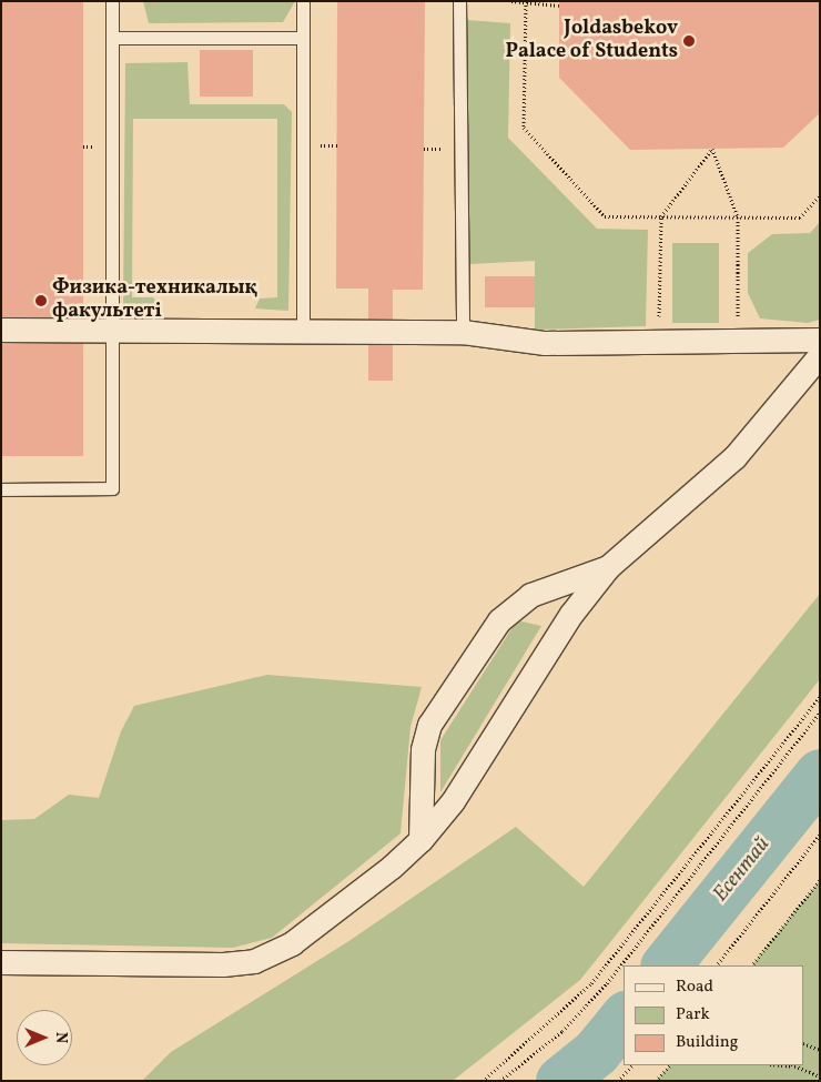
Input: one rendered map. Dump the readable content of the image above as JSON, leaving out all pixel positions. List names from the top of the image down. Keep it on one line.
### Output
{"water":["Есентай"],"places":["Joldasbekov Palace of Students","Физика-техникалық факультеті"],"legend":["Road","Park","Building"],"north":"right"}
